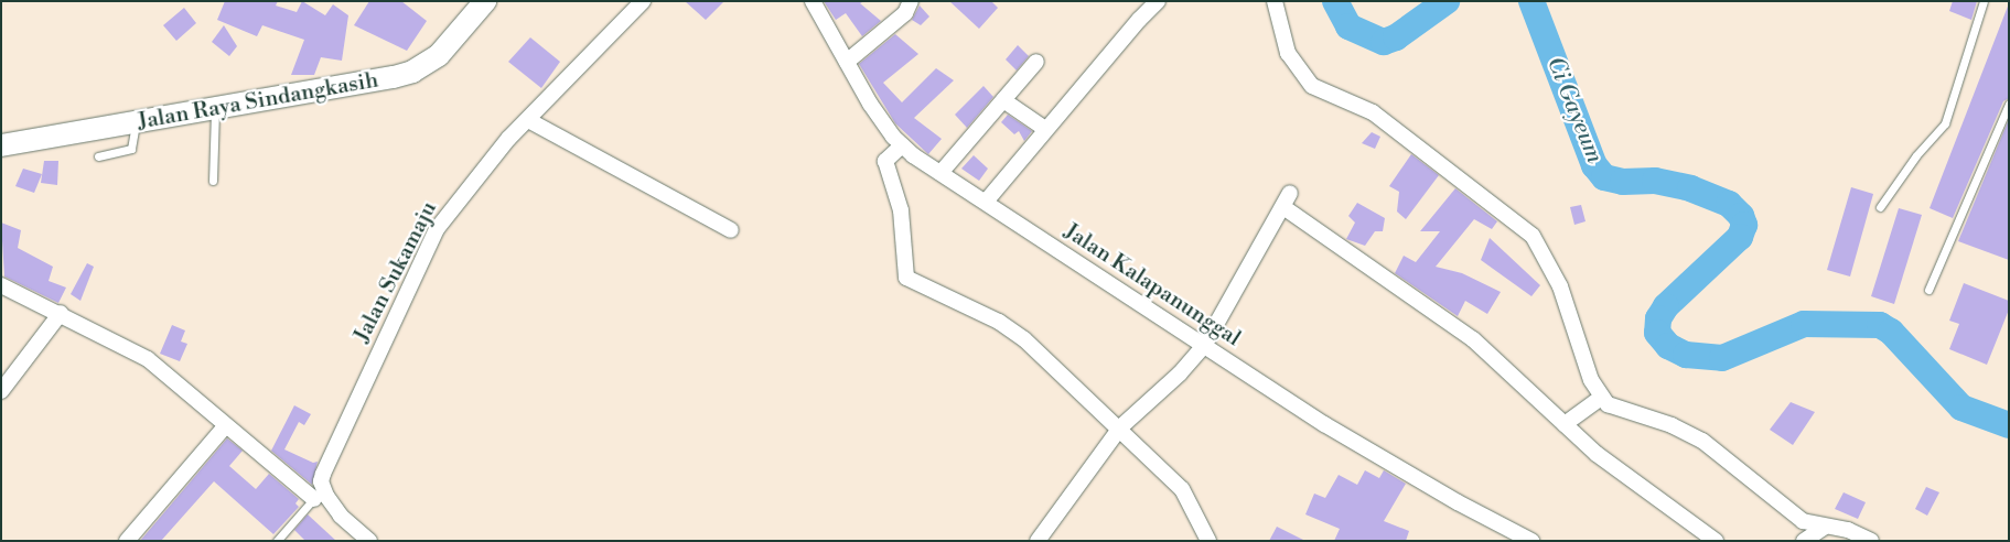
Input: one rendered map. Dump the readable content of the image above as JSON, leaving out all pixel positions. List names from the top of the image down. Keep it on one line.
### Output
{"streets":{"main road":["Jalan Raya Sindangkasih"],"street":["Jalan Sukamaju","Jalan Kalapanunggal"]},"water":["Ci Gayeum"]}
